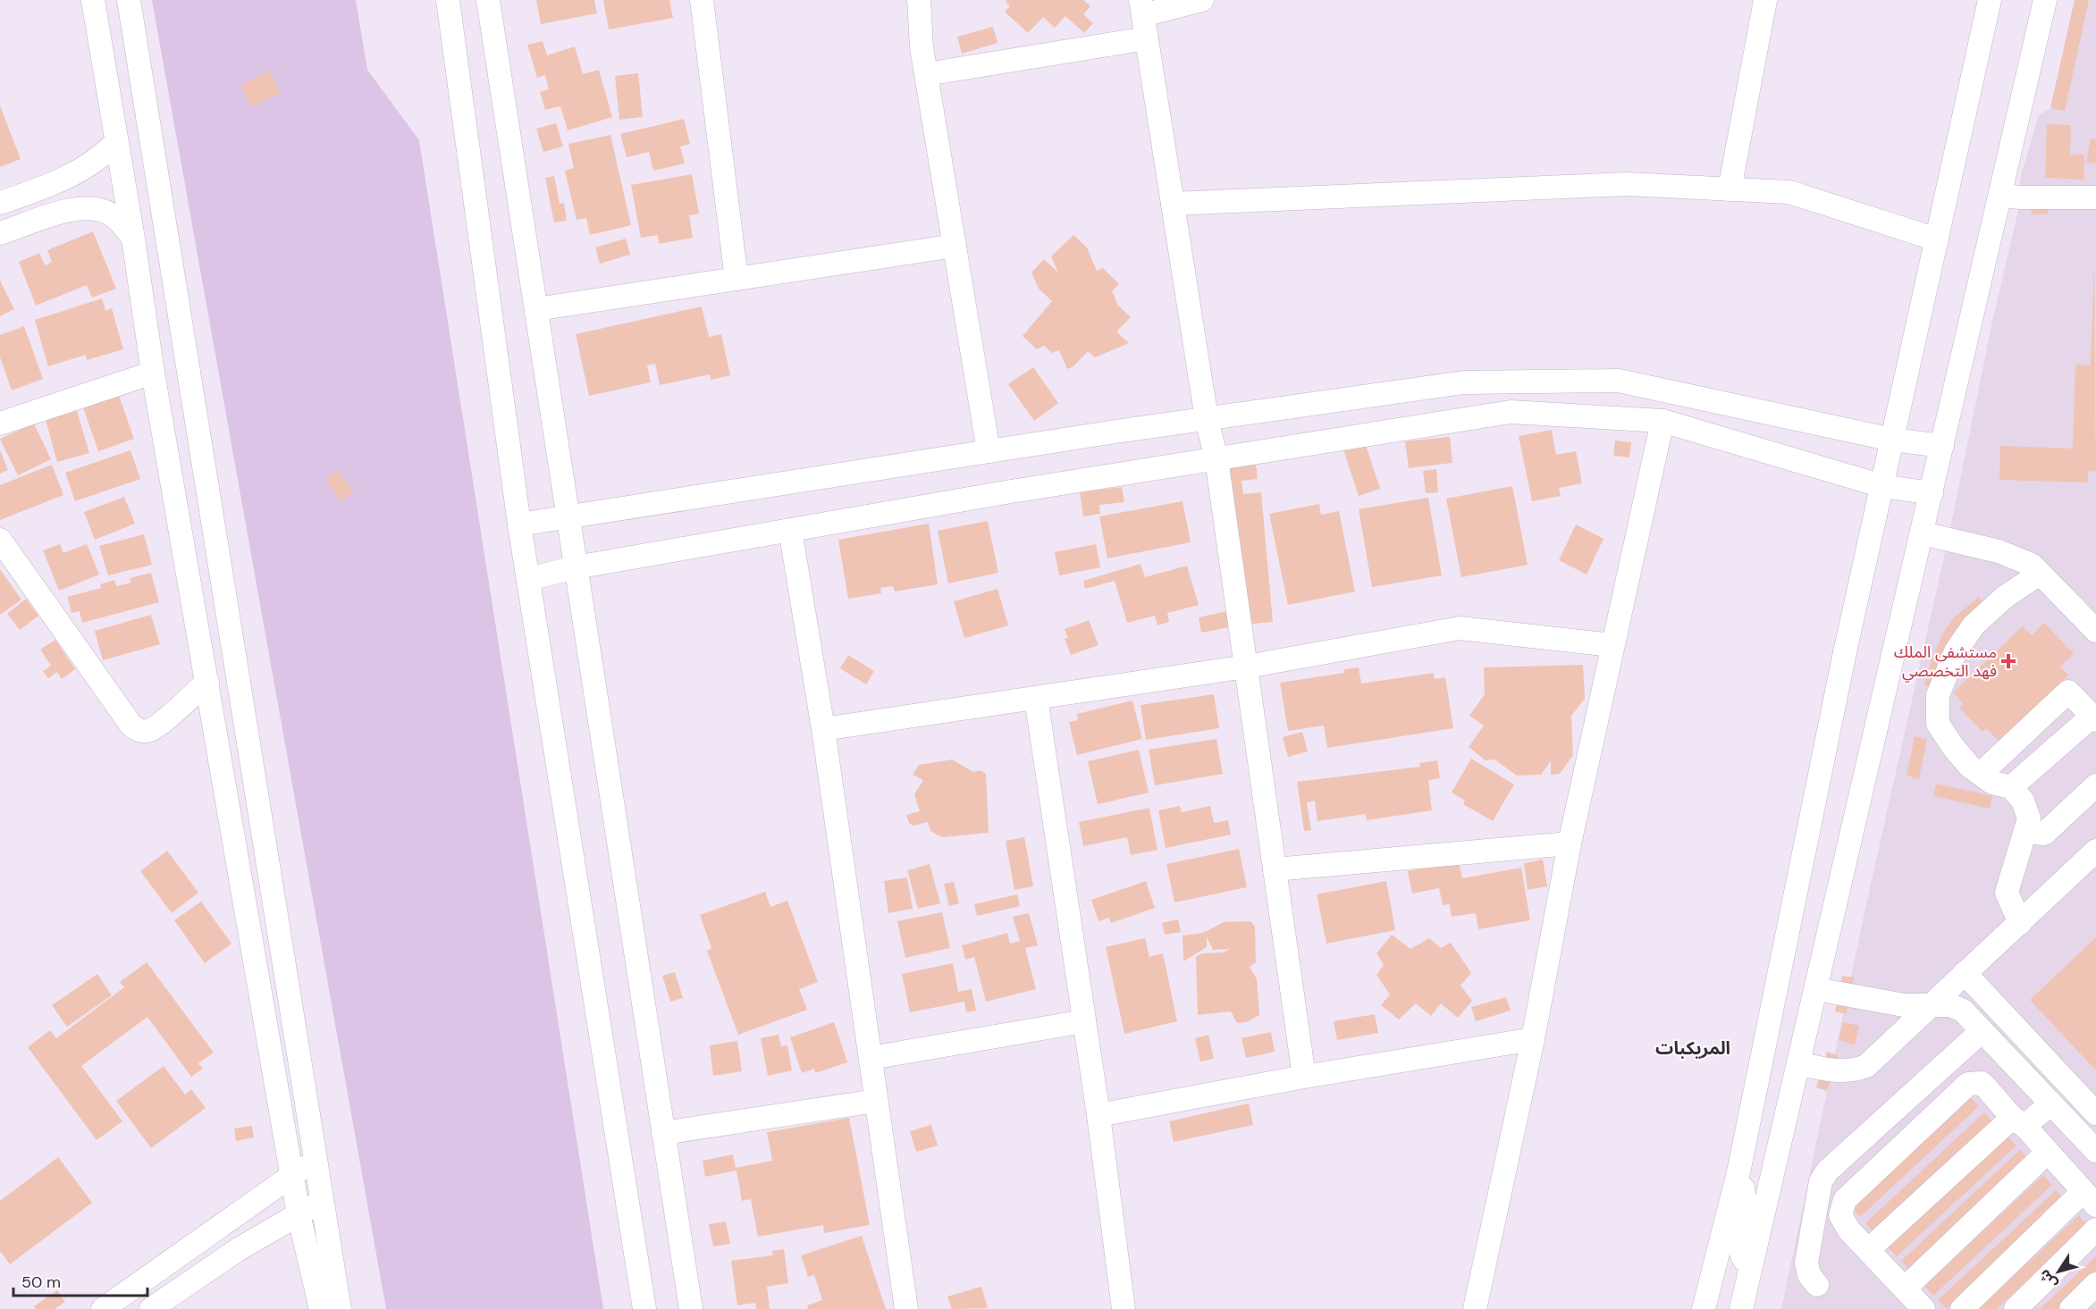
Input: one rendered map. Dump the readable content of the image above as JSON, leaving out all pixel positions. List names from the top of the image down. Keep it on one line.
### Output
{"districts":["المريكبات"],"places":{"health":["مستشفى الملك فهد التخصصي"]},"scale_bar":"50 m","north":"bottom left"}
